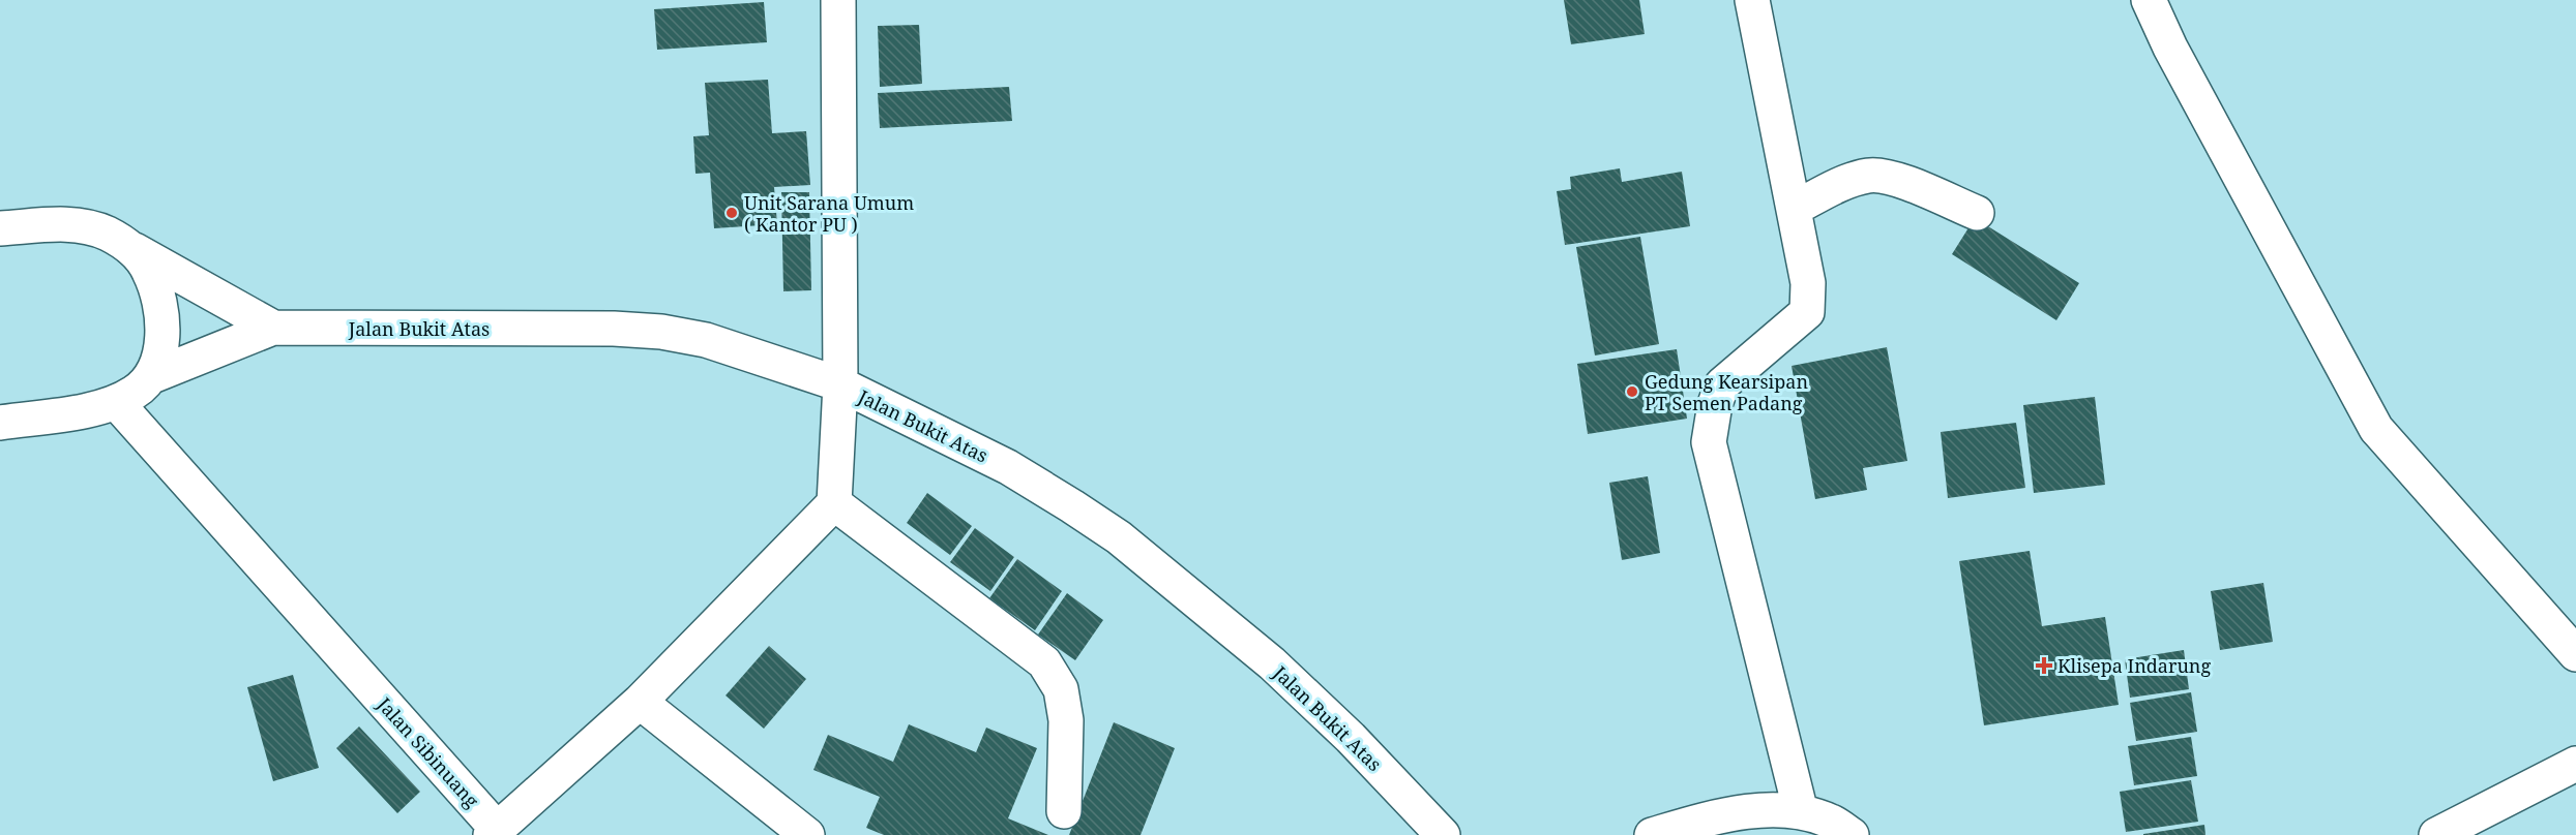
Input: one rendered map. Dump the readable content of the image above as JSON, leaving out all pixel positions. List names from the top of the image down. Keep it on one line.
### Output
{"streets":{"street":["Jalan Bukit Atas","Jalan Sibinuang"]},"places":{"other":["Unit Sarana Umum ( Kantor PU )","Gedung Kearsipan PT Semen Padang"],"health":["Klisepa Indarung"]}}
